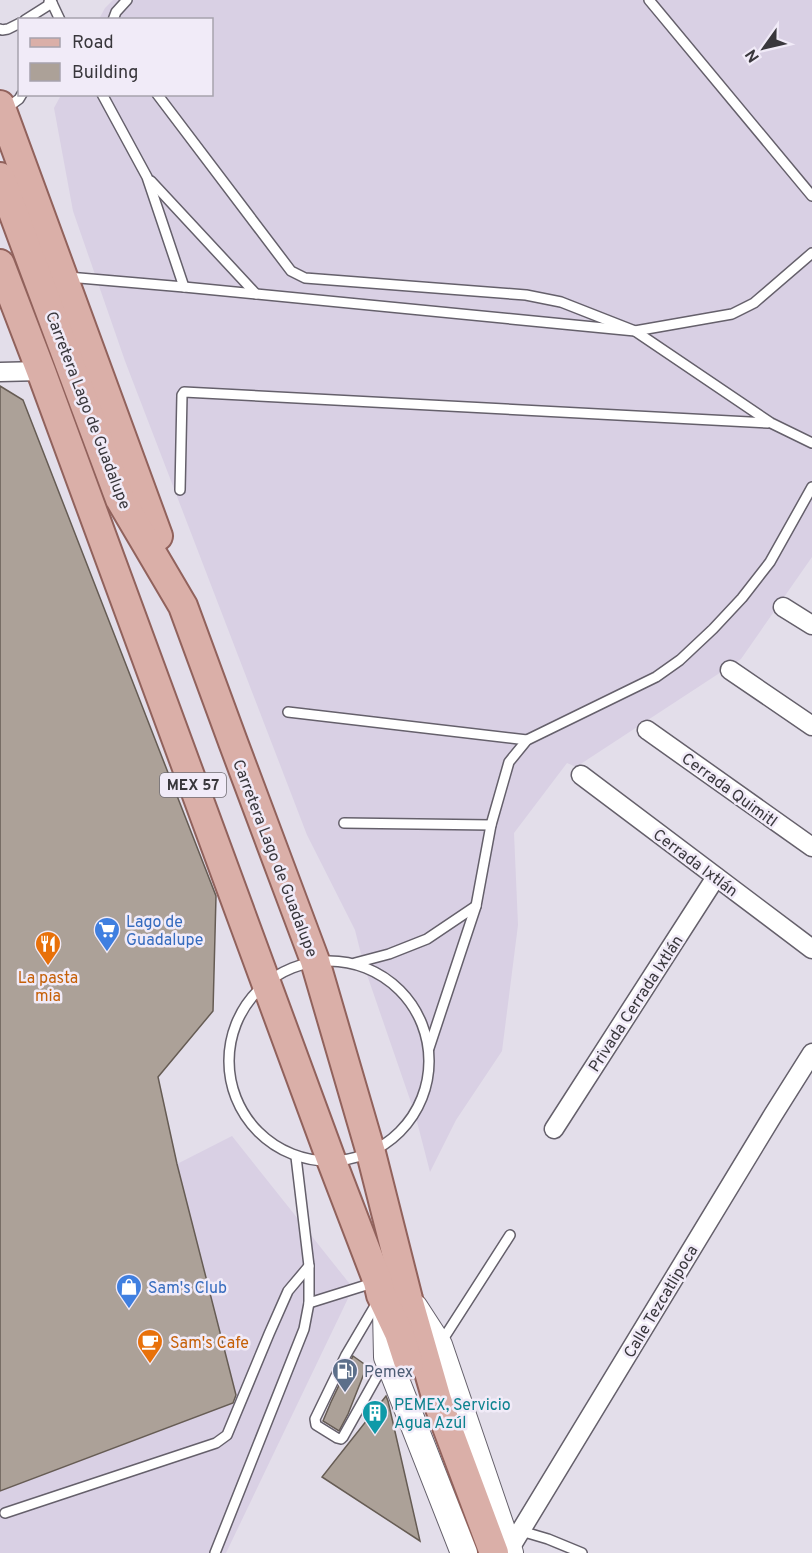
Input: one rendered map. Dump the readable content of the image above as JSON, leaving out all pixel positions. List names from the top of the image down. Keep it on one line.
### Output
{"streets":{"main road":["Carretera Lago de Guadalupe","MEX 57"],"street":["Cerrada Quimitl","Cerrada Ixtlán","Privada Cerrada Ixtlán","Calle Tezcatlipoca"]},"crossings":[["Carretera Lago de Guadalupe","Calle Tezcatlipoca"],["Cerrada Ixtlán","Privada Cerrada Ixtlán"]],"places":{"supermarket":["Lago de Guadalupe"],"restaurant":["La pasta mia"],"shop":["Sam's Club"],"cafe":["Sam's Cafe"],"fuel station":["Pemex"],"building":["PEMEX, Servicio Agua Azúl"]},"legend":["Road","Building"],"north":"bottom left"}
